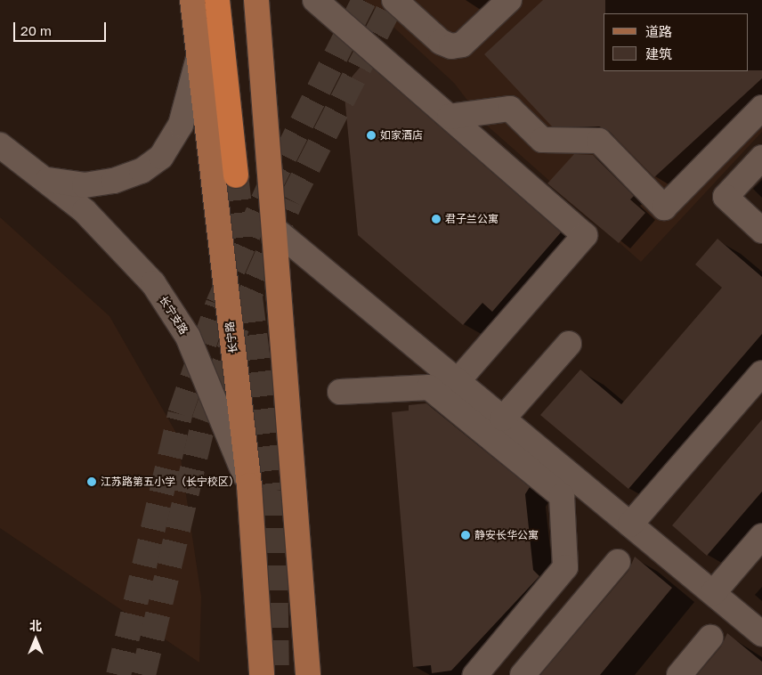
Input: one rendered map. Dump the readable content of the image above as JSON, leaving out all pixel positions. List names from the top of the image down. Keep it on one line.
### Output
{"streets":{"main road":["长宁路"],"street":["长宁支路"]},"crossings":[["长宁支路","长宁路"]],"places":["如家酒店","君子兰公寓","江苏路第五小学（长宁校区）","静安长华公寓"],"legend":["道路","建筑"],"scale_bar":"20 m","north":"top"}
